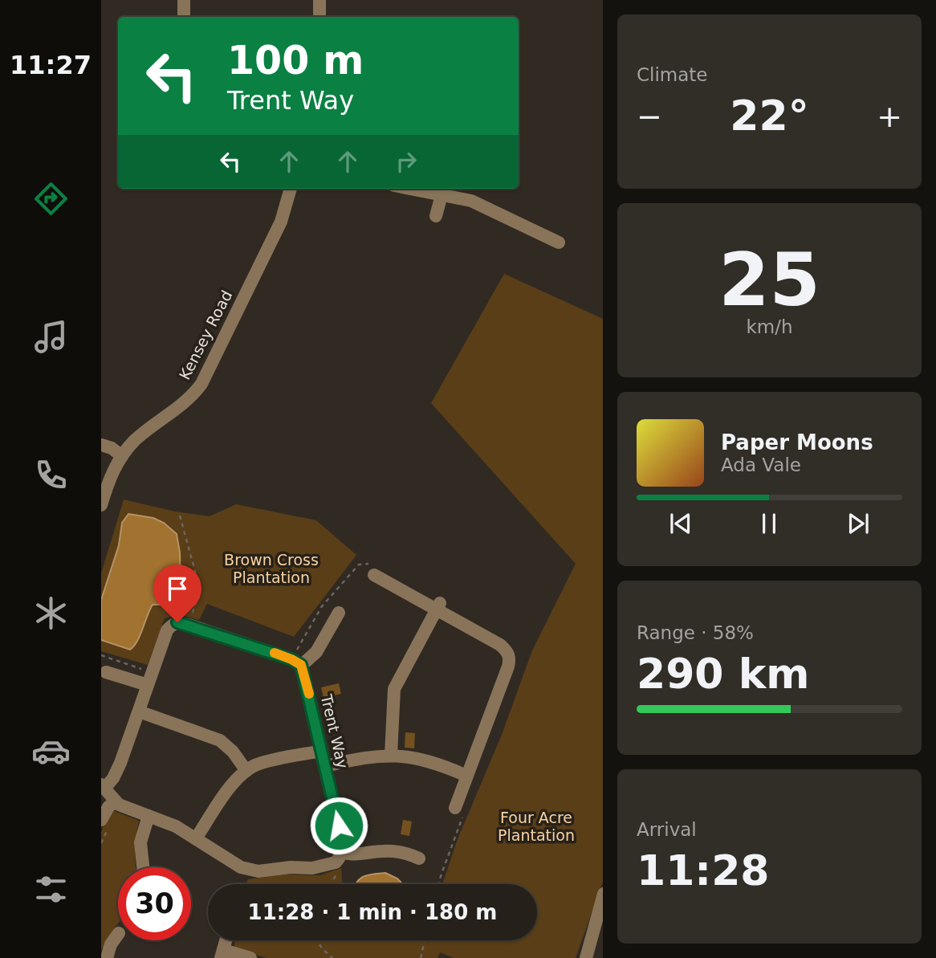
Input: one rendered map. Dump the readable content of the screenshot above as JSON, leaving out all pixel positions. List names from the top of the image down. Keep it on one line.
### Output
{"streets":{"street":["Kensey Road","Trent Way"]},"parks":["Brown Cross Plantation","Four Acre Plantation"],"page":{"tabs":"11:27","tile":["Climate",["25","km/h"],["Range · 58%","290 km"],["Arrival","11:28"]],"turn":["100 m","Trent Way"],"heat":["−","22°","+"],"song":["Paper Moons","Ada Vale"],"limit":"30","trip":"11:28 · 1 min · 180 m"}}
